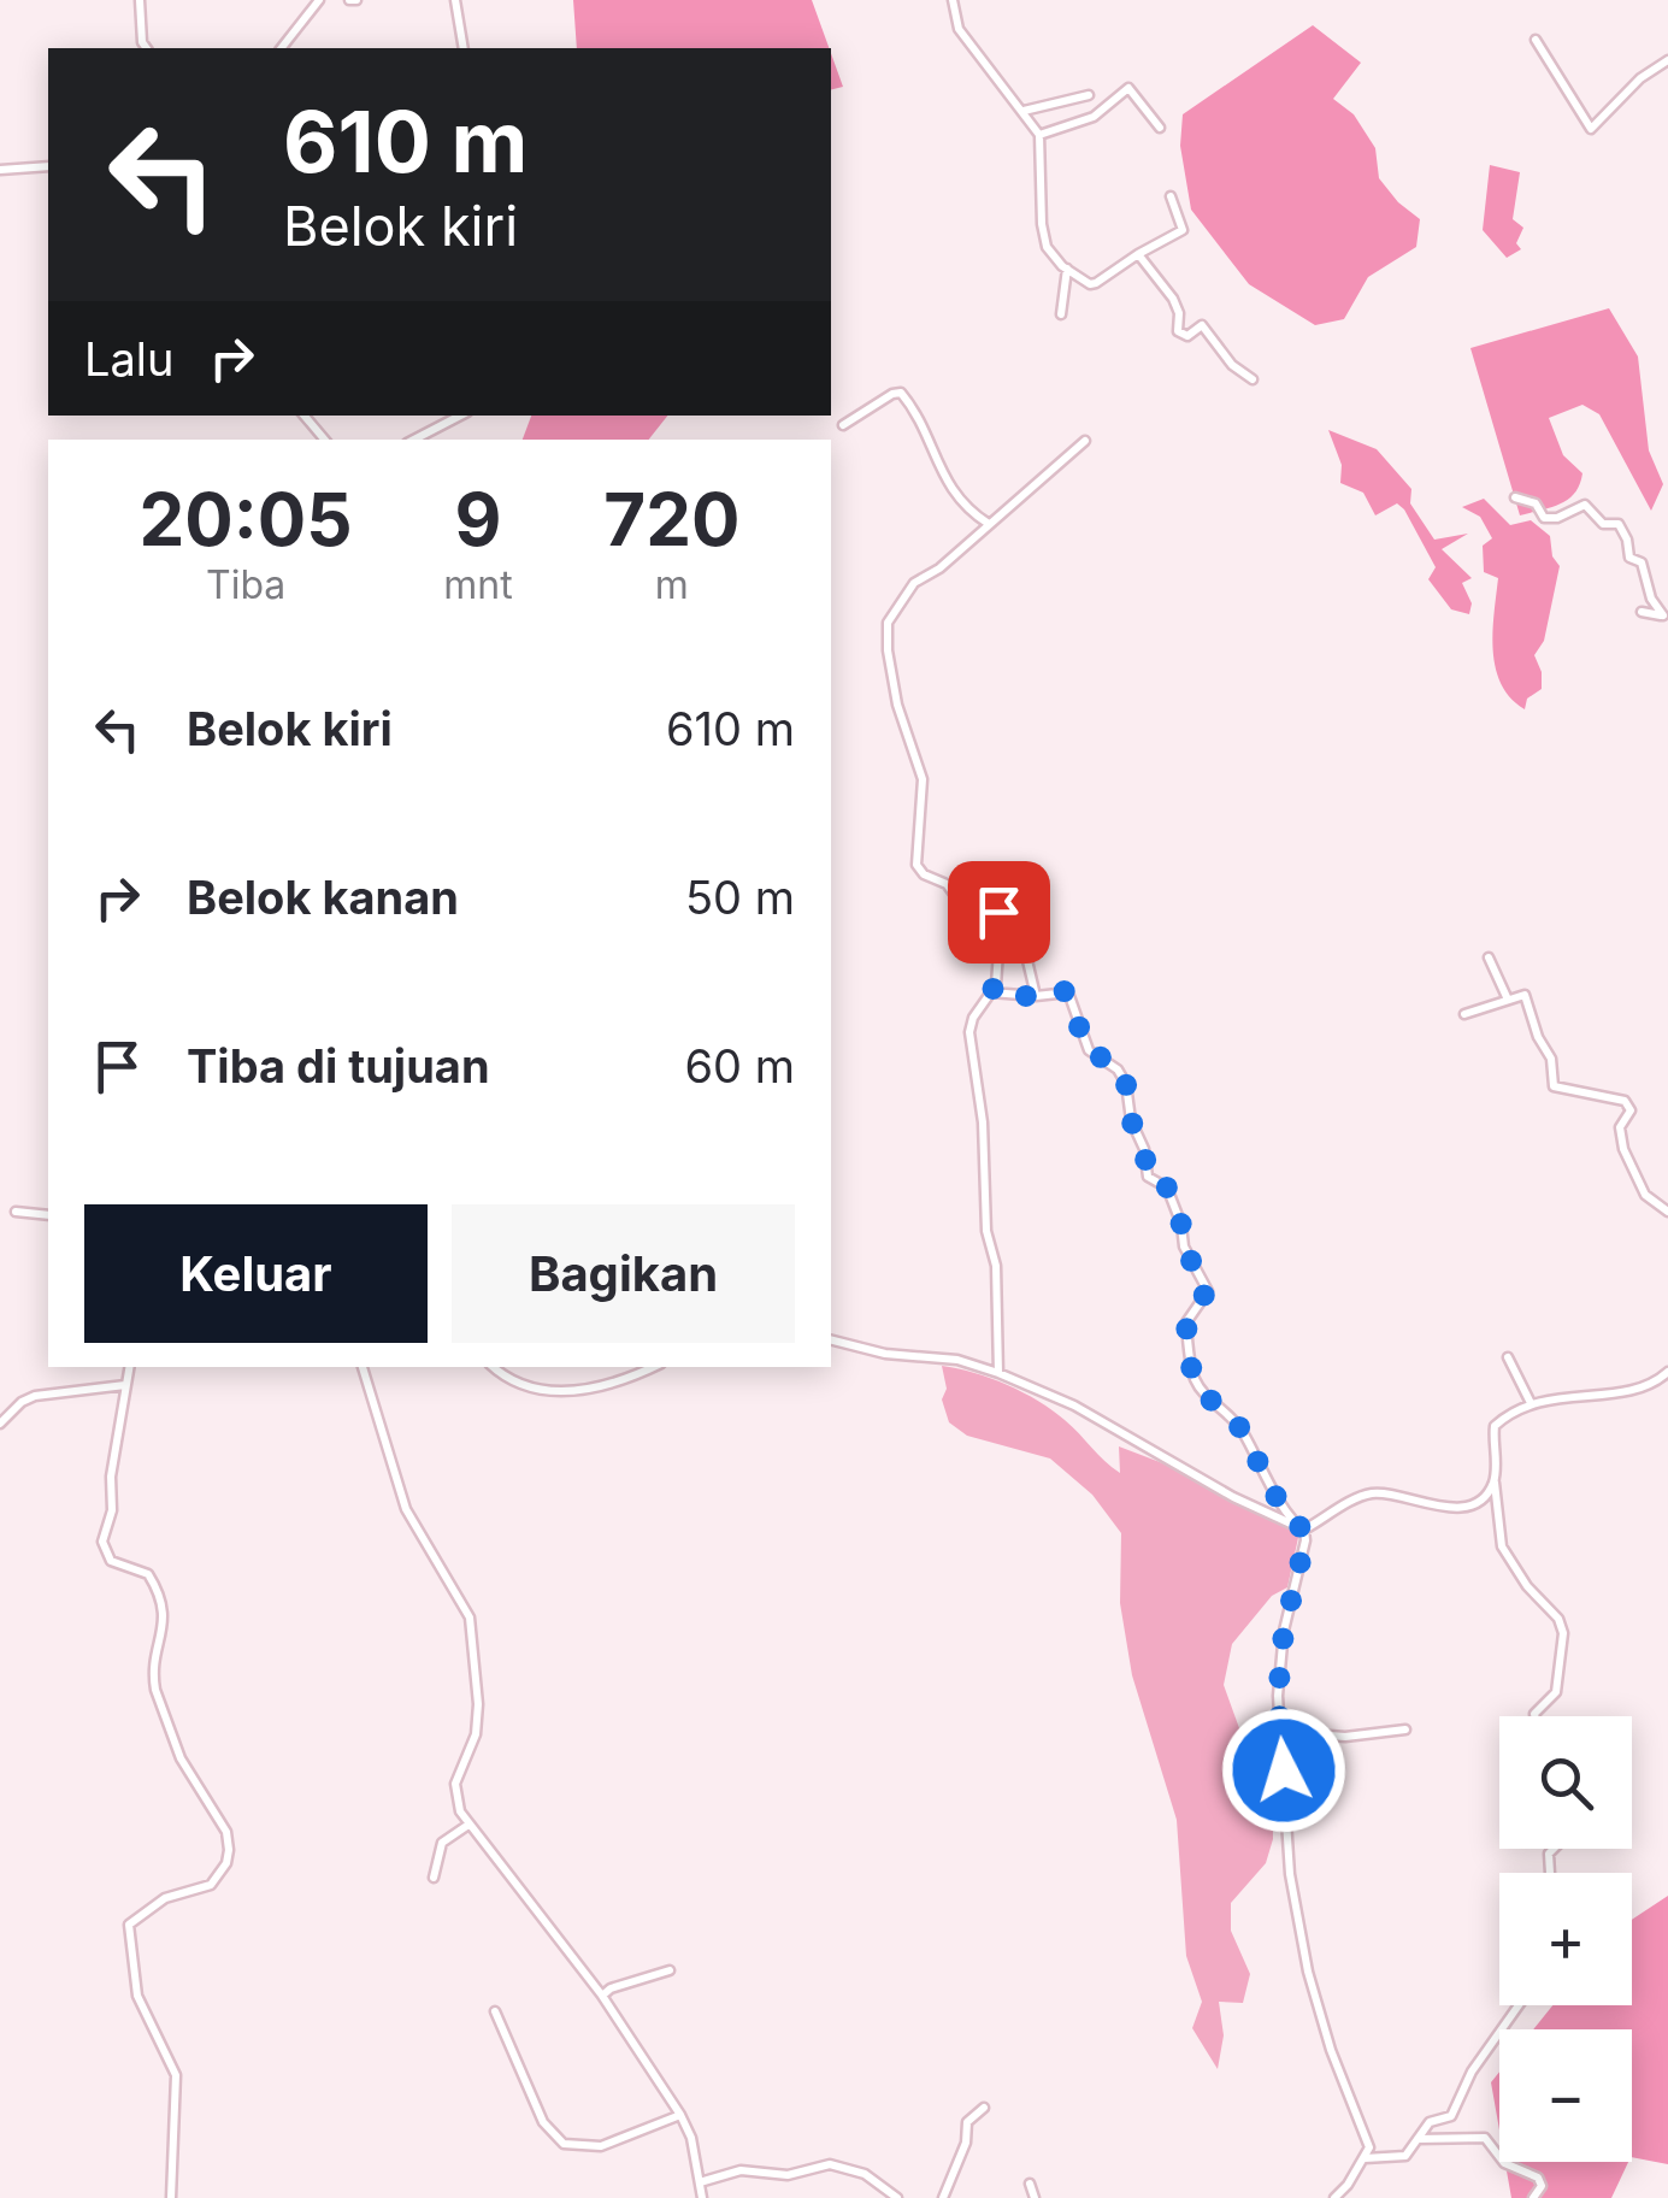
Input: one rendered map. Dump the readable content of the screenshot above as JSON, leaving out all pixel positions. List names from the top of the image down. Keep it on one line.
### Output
{"page":{"turn":["610 m","Belok kiri"],"then":"Lalu","eta":["20:05","Tiba","9","mnt","720","m"],"list":[{"name":"Belok kiri","value":"610 m"},{"name":"Belok kanan","value":"50 m"},{"name":"Tiba di tujuan","value":"60 m"}],"buttons":["Keluar","Bagikan"],"map_buttons":["+","−"]}}
